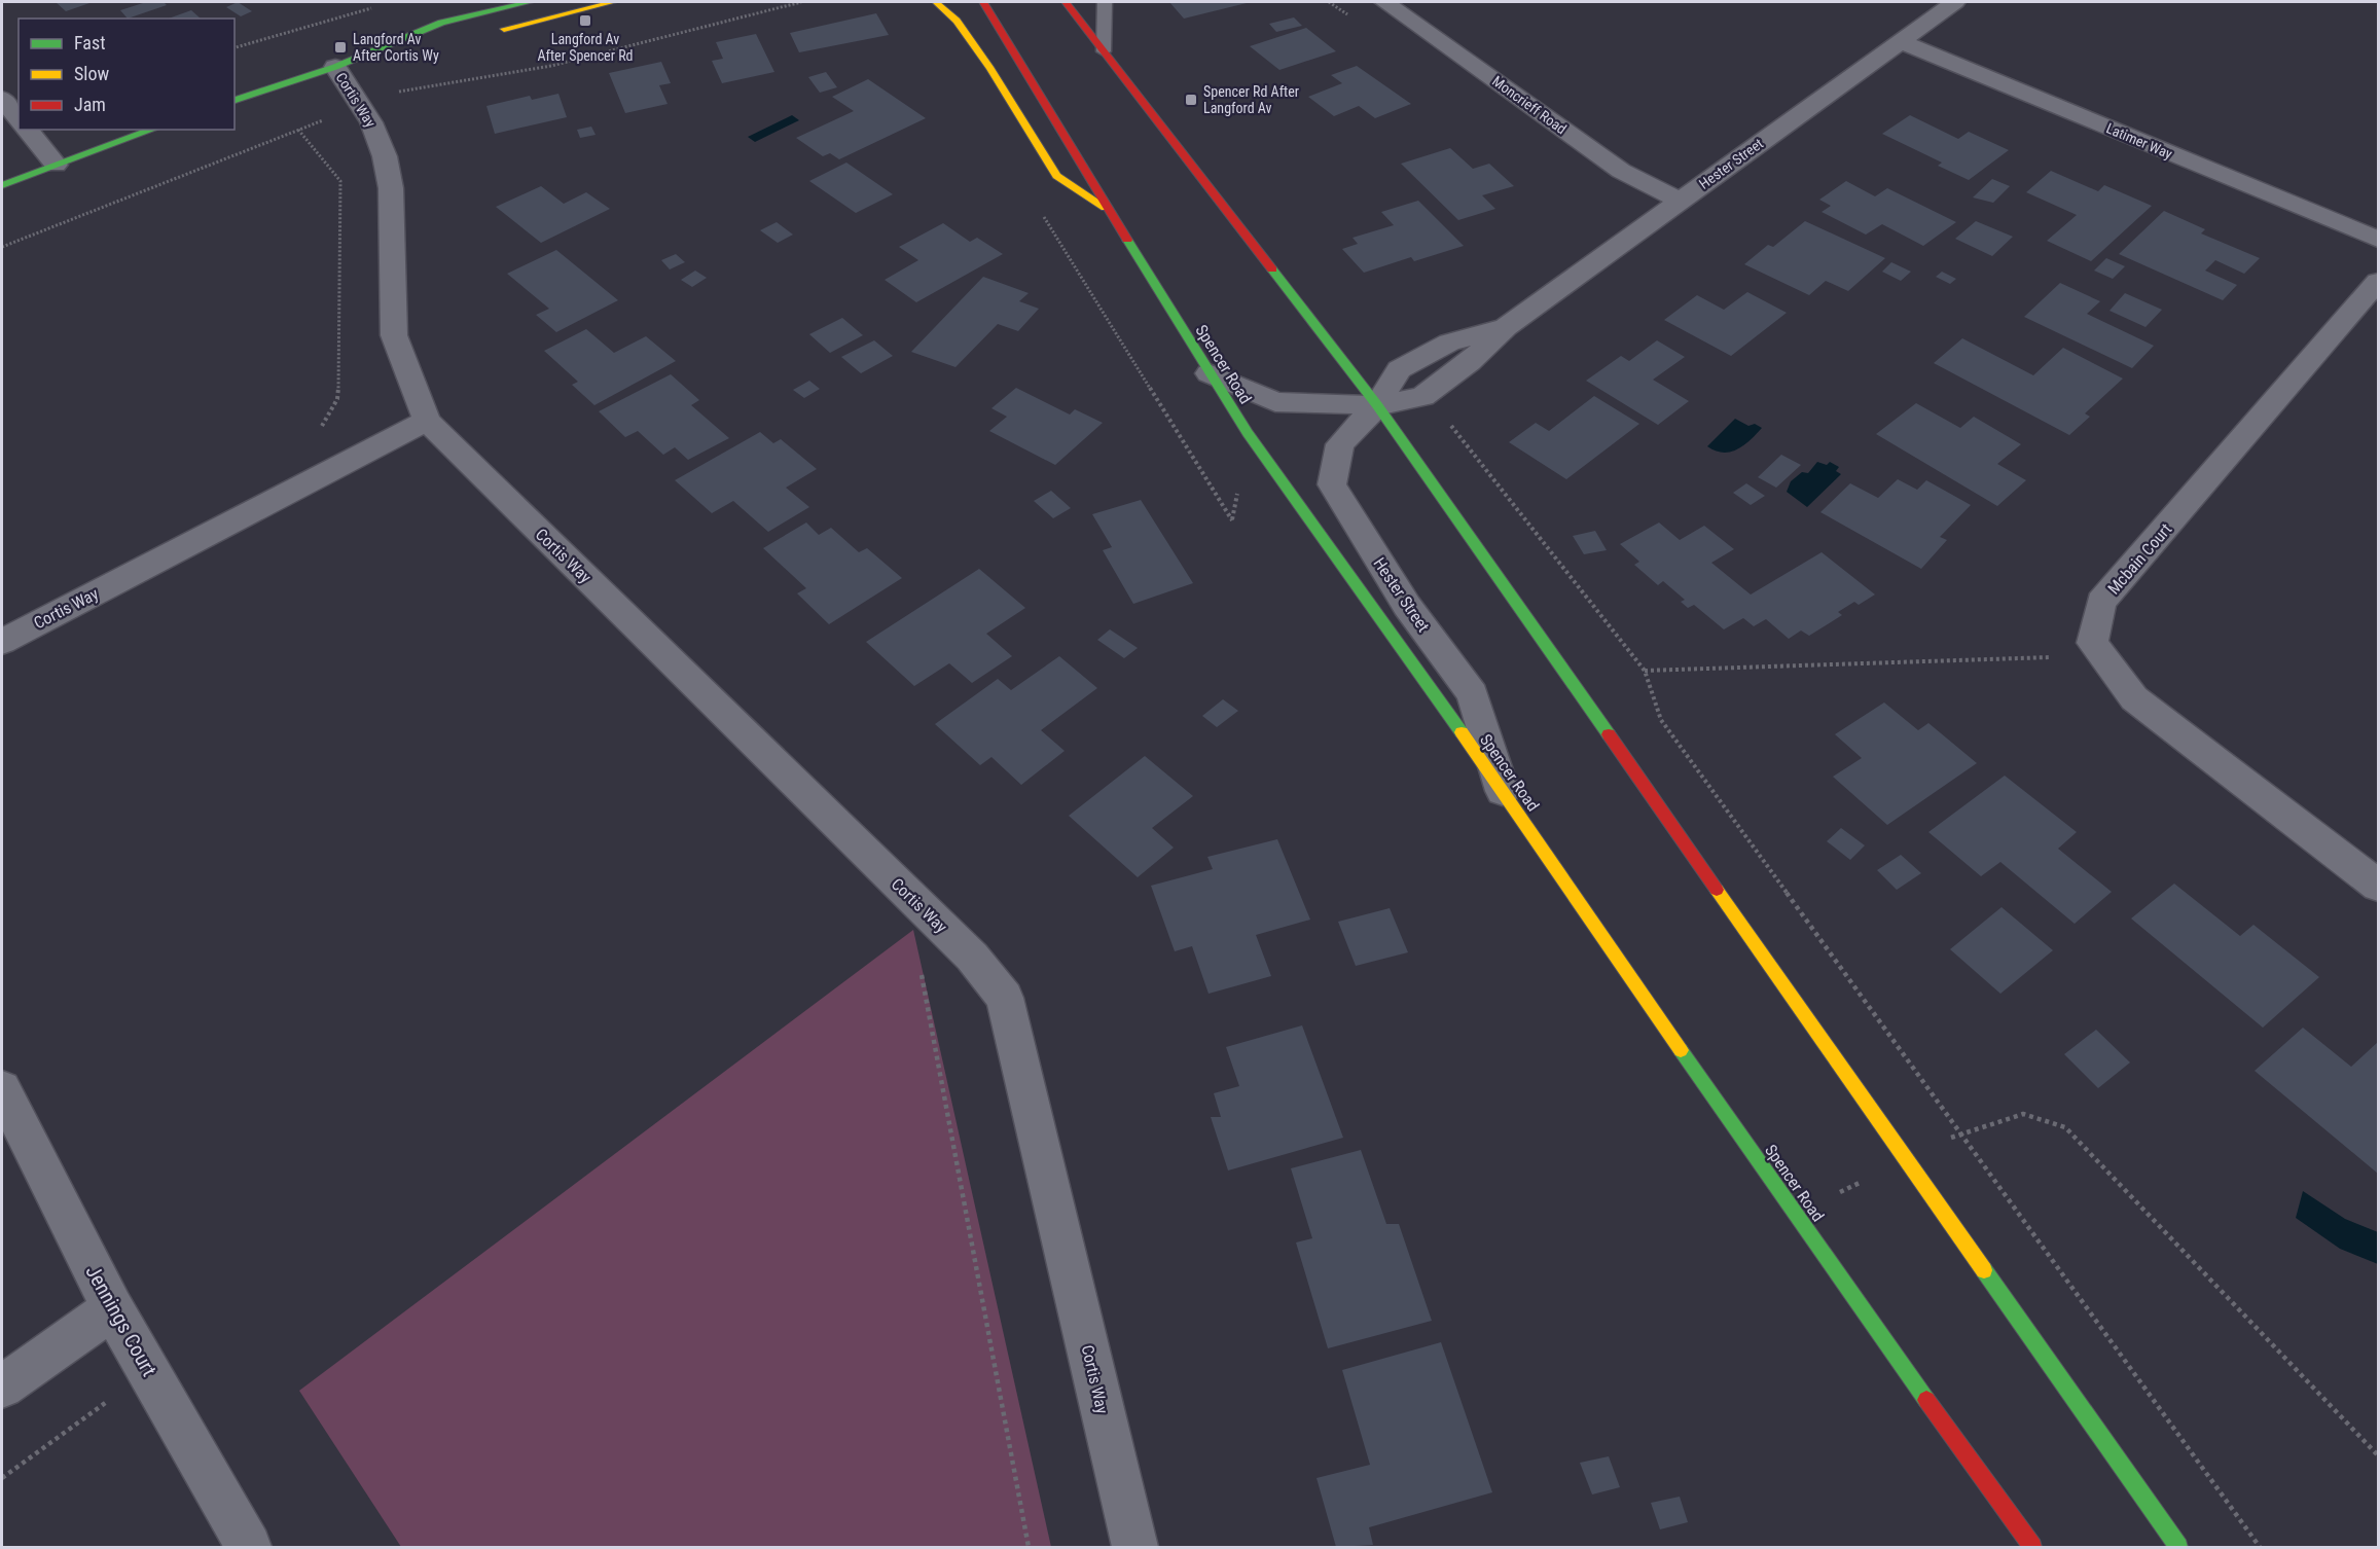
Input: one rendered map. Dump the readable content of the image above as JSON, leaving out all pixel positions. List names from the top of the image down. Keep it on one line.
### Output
{"streets":{"main road":["Spencer Road"],"street":["Cortis Way","Moncrieff Road","Latimer Way","Hester Street","Mcbain Court","Jennings Court"]},"crossings":[["Moncrieff Road","Hester Street"],["Latimer Way","Hester Street"],["Hester Street","Spencer Road"]],"places":{"transit":["Langford Av After Spencer Rd","Langford Av After Cortis Wy","Spencer Rd After Langford Av"]},"legend":["Fast","Slow","Jam"]}
